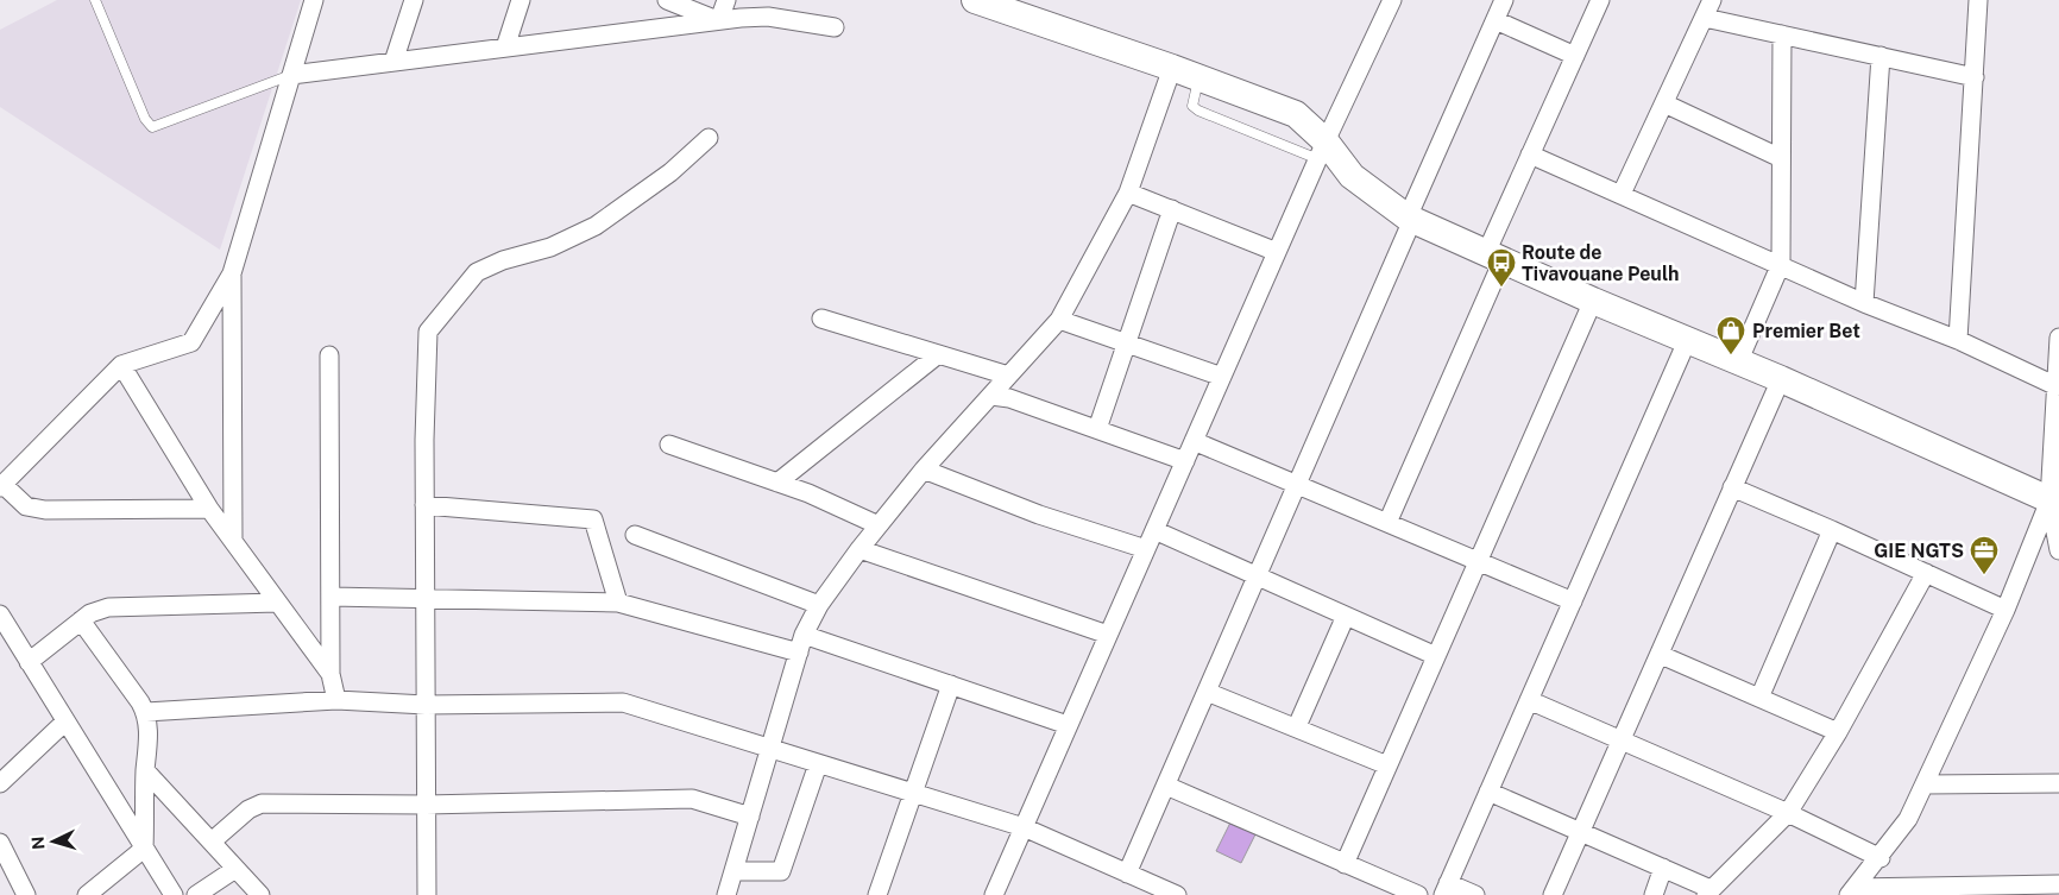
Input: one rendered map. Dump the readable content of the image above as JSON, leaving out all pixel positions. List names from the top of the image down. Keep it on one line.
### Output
{"places":{"bus stop":["Route de Tivavouane Peulh"],"shop":["Premier Bet"],"office":["GIE NGTS"]},"north":"left"}
